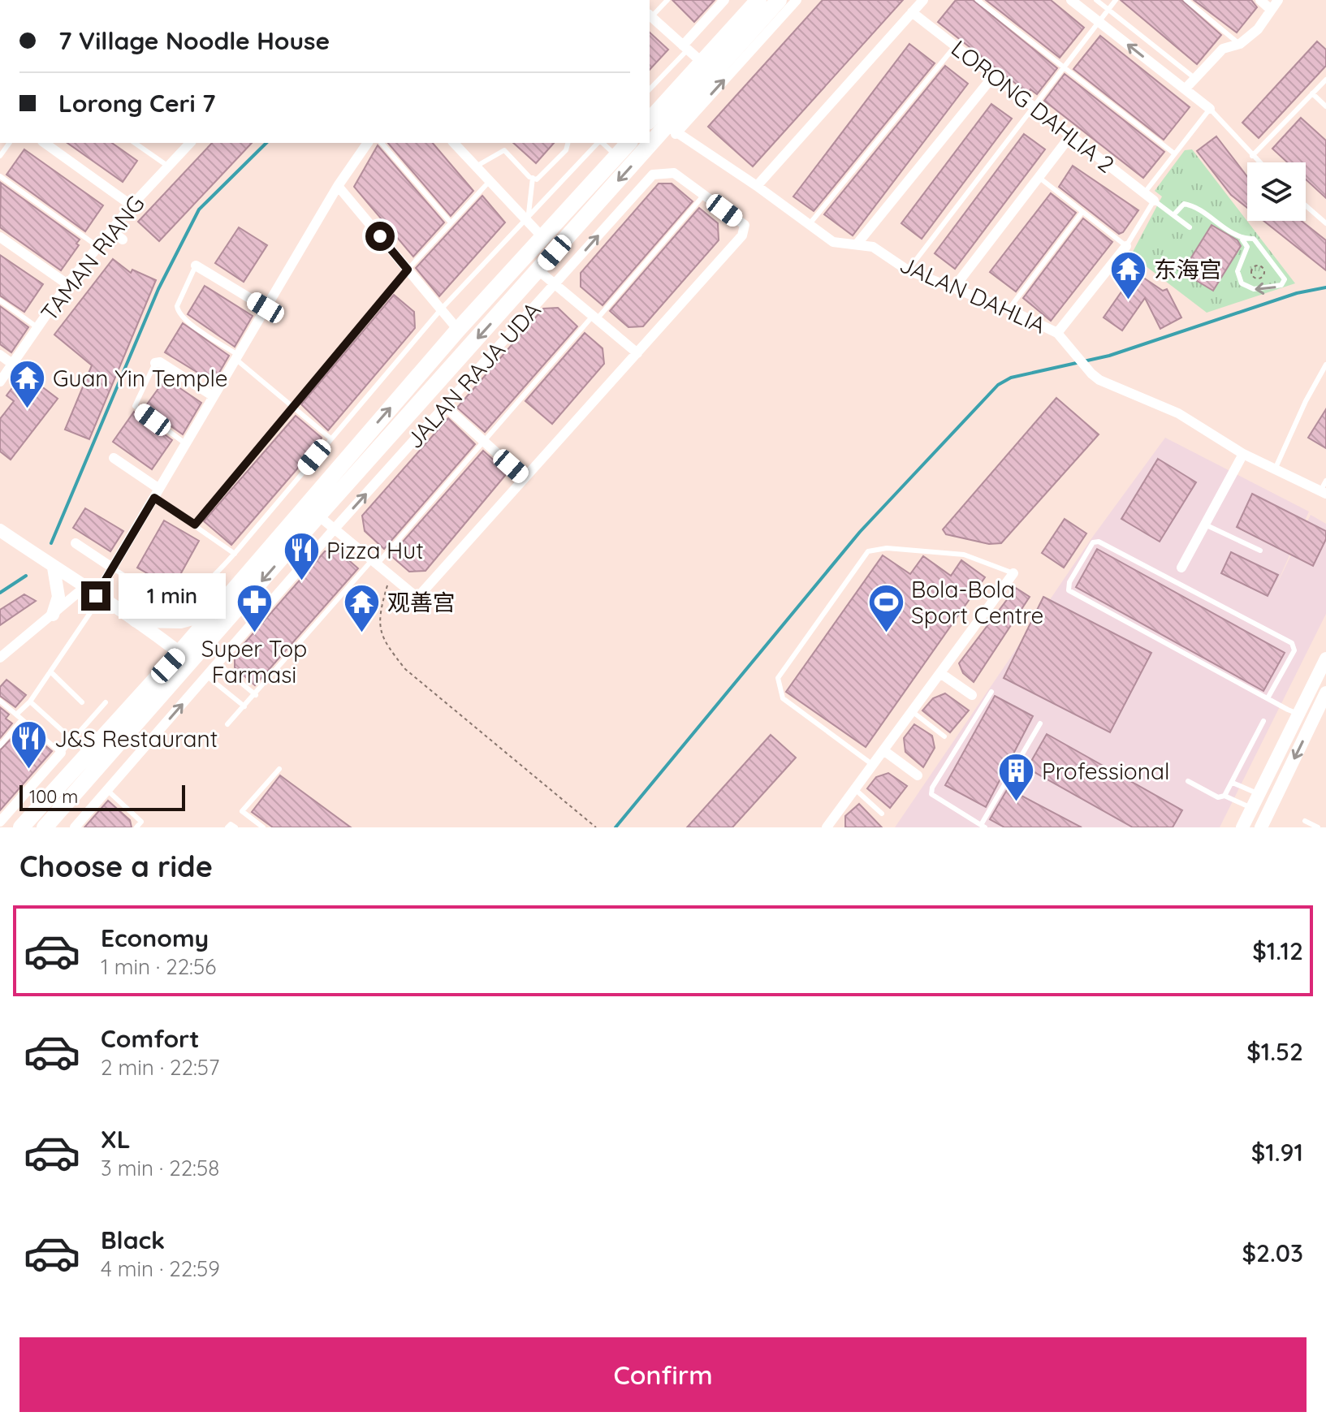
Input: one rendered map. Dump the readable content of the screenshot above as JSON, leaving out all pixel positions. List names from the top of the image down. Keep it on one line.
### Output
{"streets":{"main road":["JALAN RAJA UDA"],"street":["LORONG DAHLIA 2","TAMAN RIANG","JALAN DAHLIA"]},"crossings":[["JALAN DAHLIA","JALAN RAJA UDA"]],"places":{"temple":["东海宫","Guan Yin Temple","观善宫"],"restaurant":["Pizza Hut","J&S Restaurant"],"pharmacy":["Super Top Farmasi"],"sports":["Bola-Bola Sport Centre"],"building":["Professional"]},"scale_bar":"100 m","page":{"banner":["7 Village Noodle House","Lorong Ceri 7"],"bubble":"1 min","scale":"100 m","heading":"Choose a ride","list":[{"name":"Economy","note":"1 min · 22:56","value":"$1.12"},{"name":"Comfort","note":"2 min · 22:57","value":"$1.52"},{"name":"XL","note":"3 min · 22:58","value":"$1.91"},{"name":"Black","note":"4 min · 22:59","value":"$2.03"}],"buttons":"Confirm"}}
